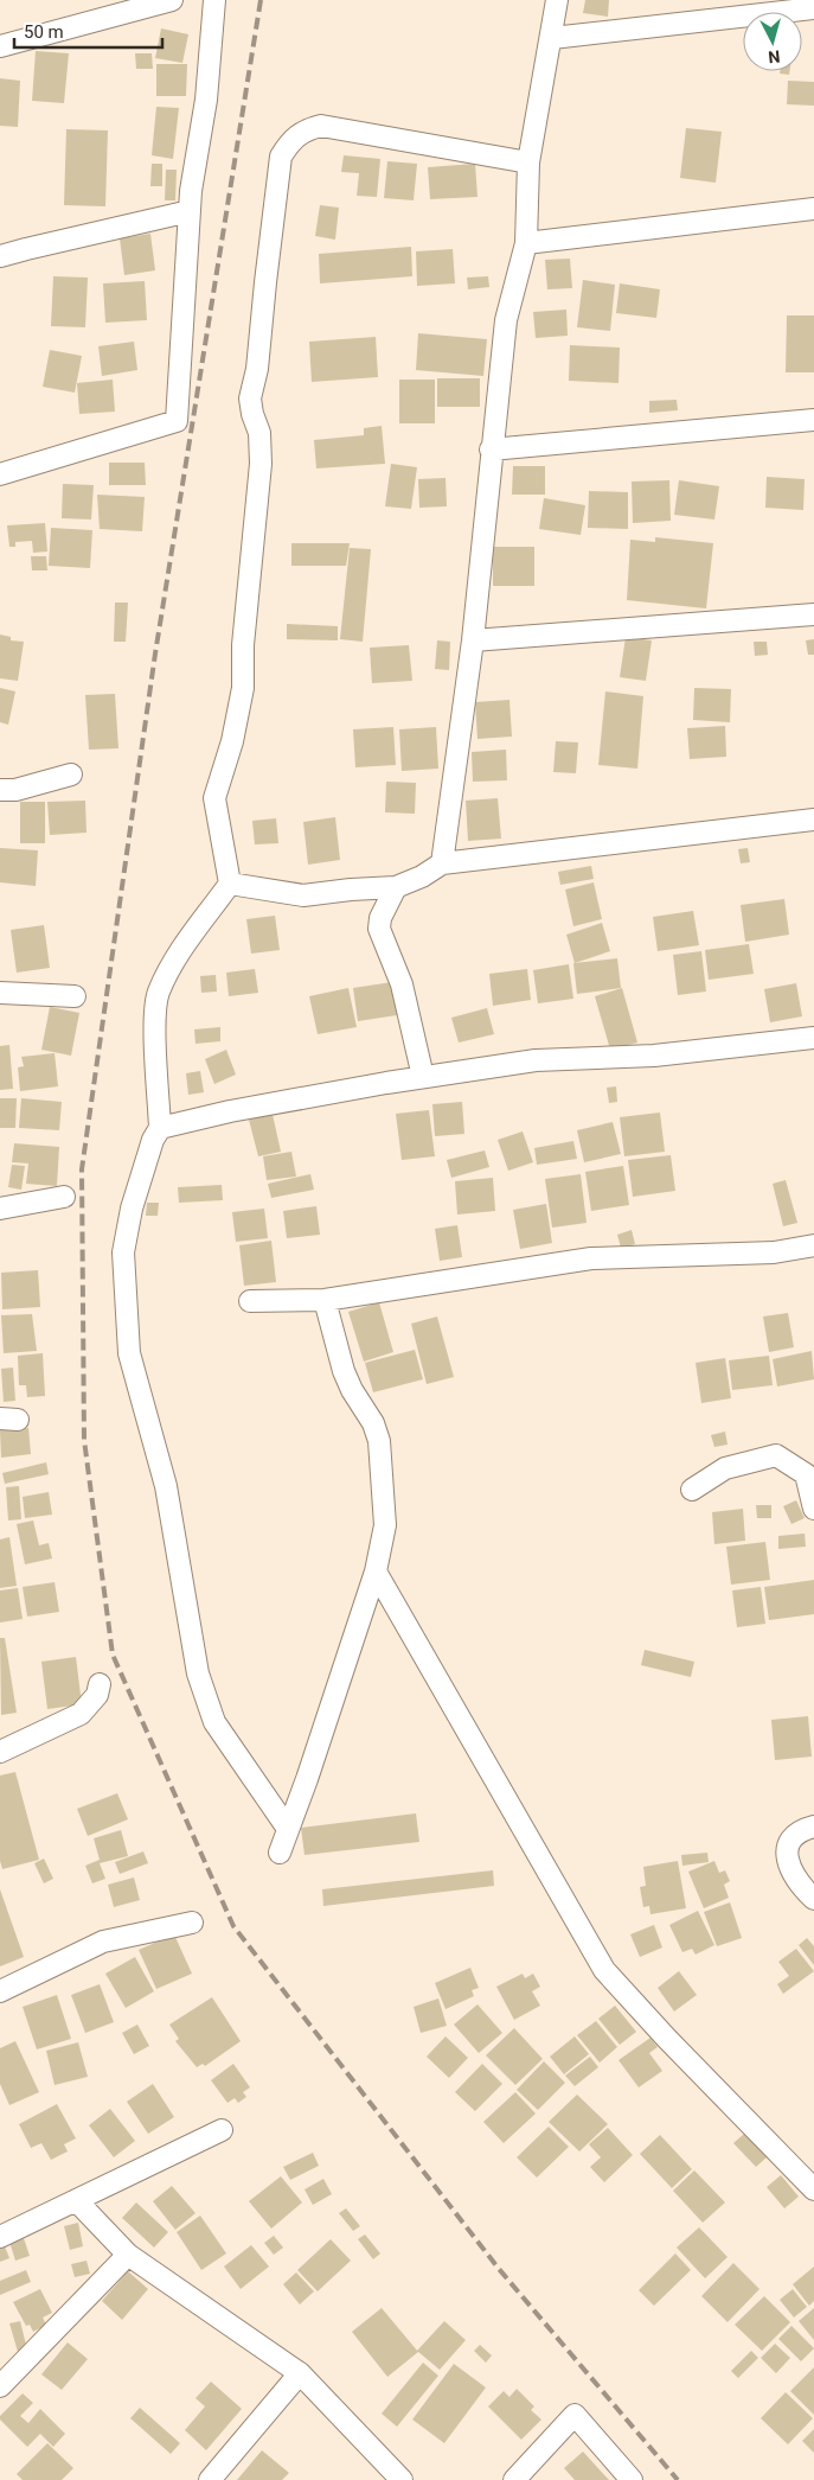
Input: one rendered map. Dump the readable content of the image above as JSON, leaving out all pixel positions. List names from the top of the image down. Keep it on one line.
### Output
{"scale_bar":"50 m","north":"bottom"}
